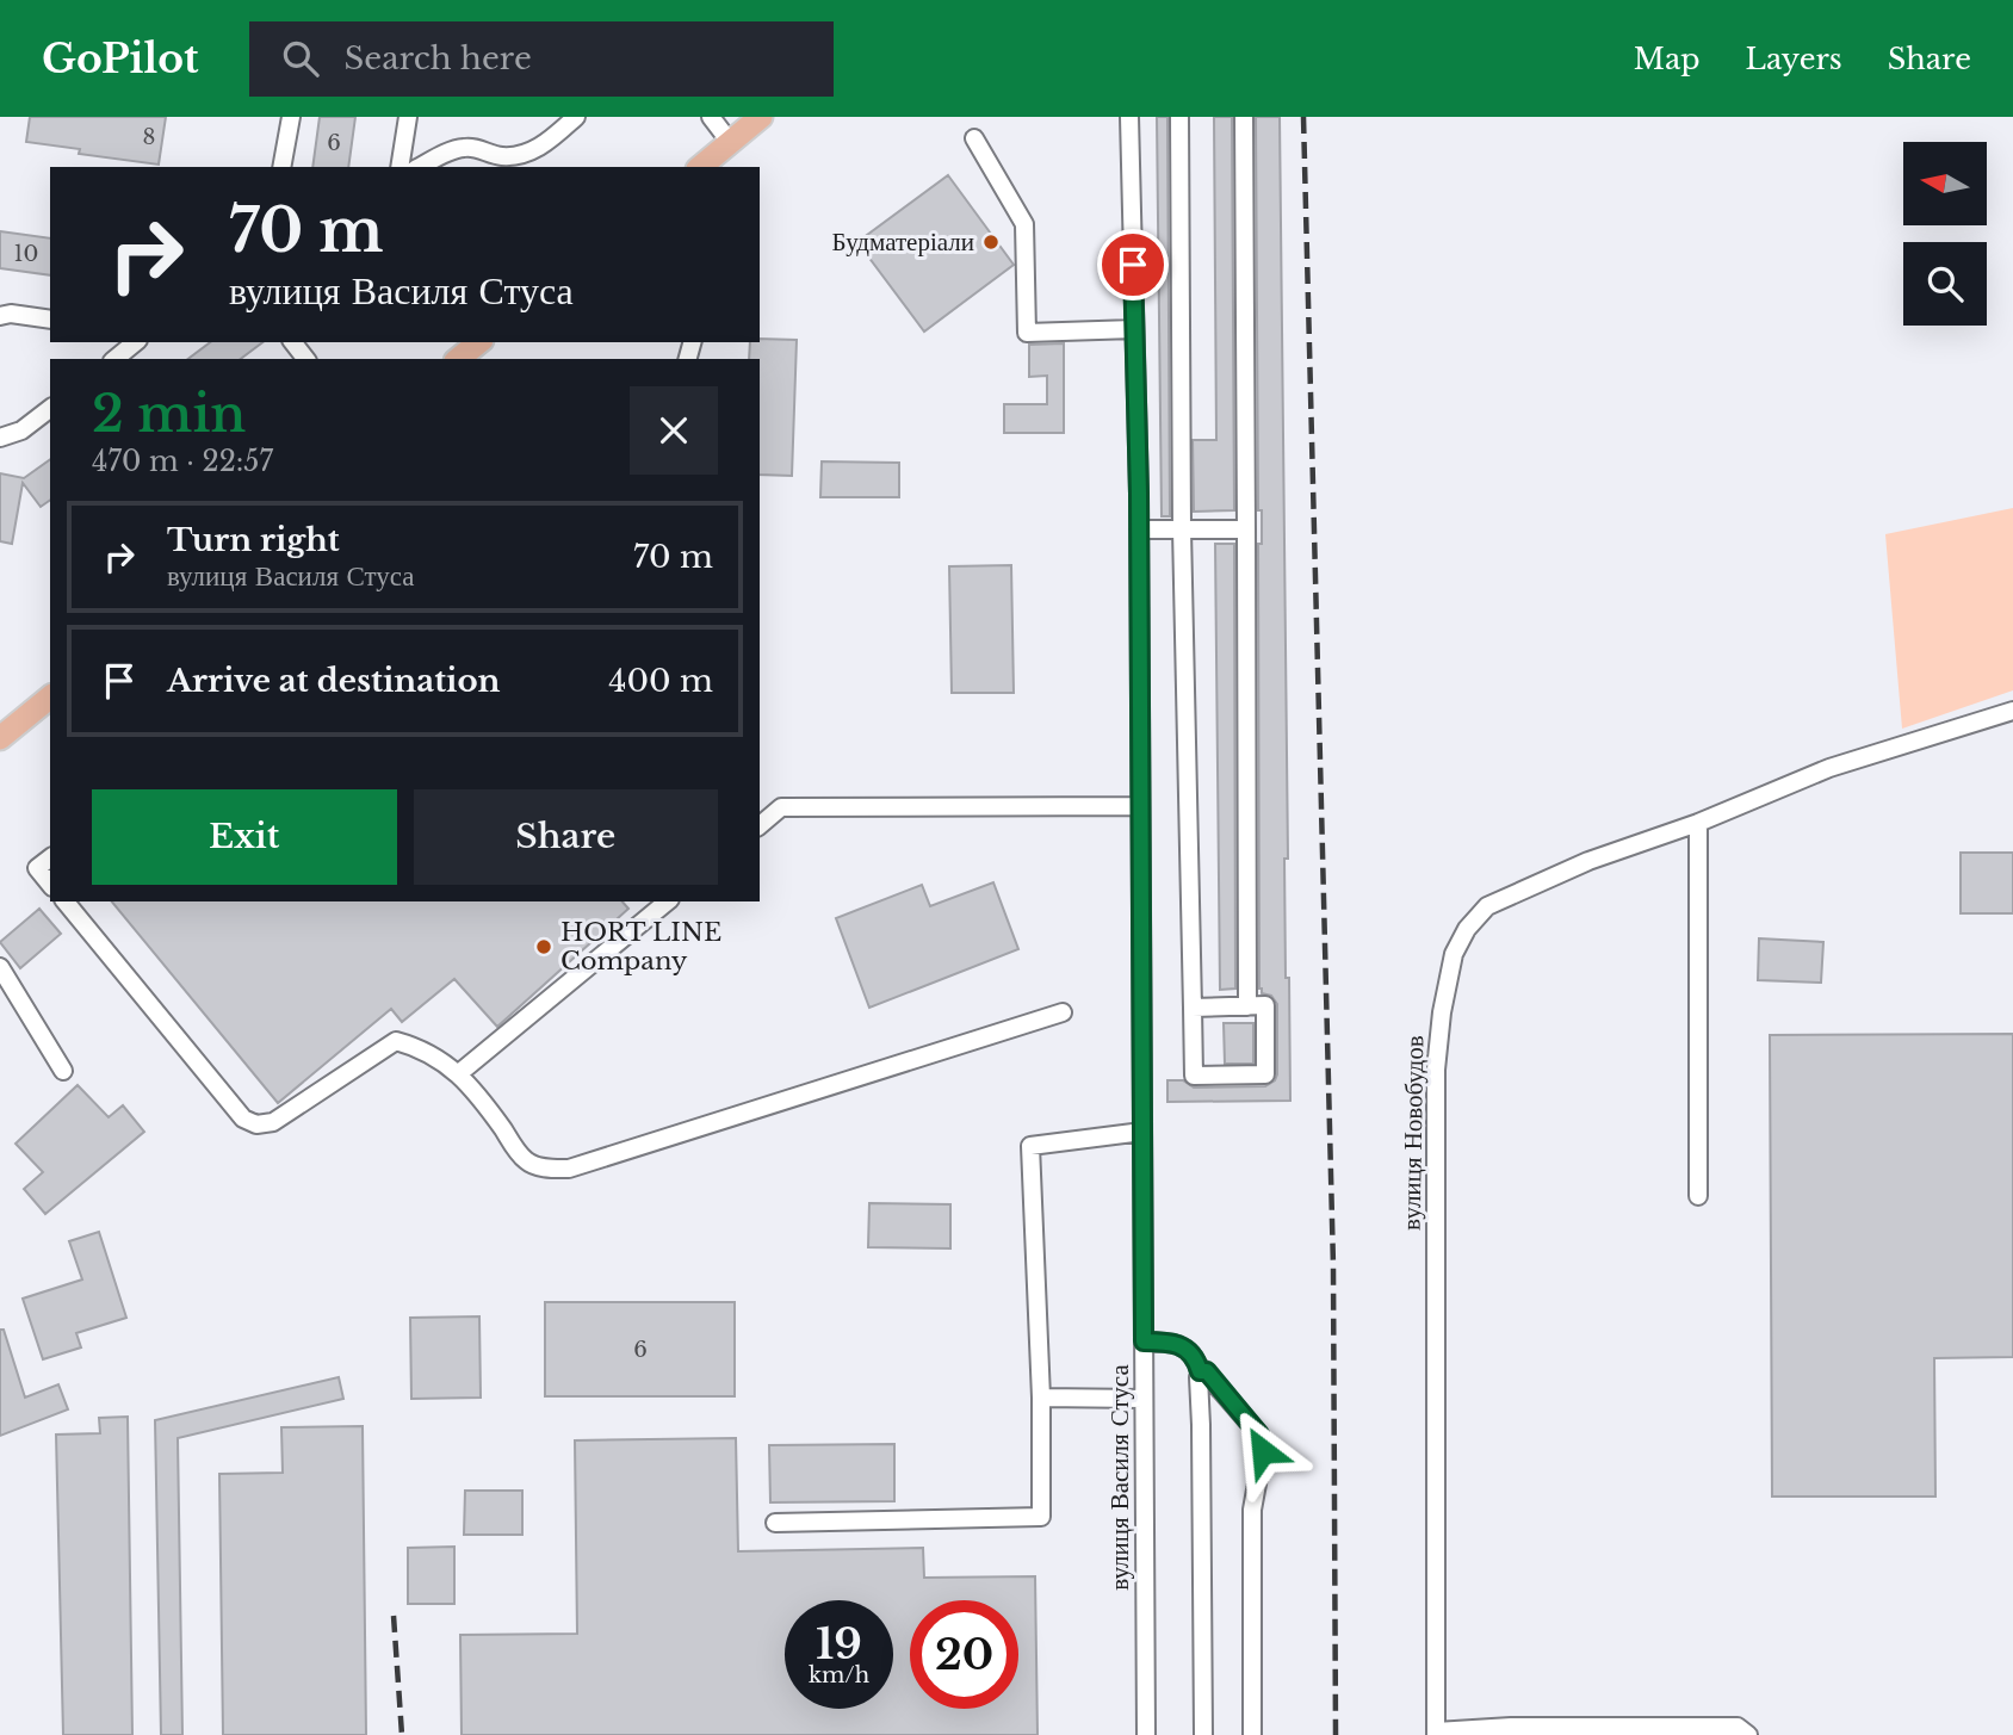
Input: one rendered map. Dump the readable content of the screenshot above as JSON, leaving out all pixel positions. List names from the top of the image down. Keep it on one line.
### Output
{"streets":{"street":["вулиця Новобудов","вулиця Василя Стуса"]},"places":["Будматеріали","HORT LINE Company"],"house_numbers":["8","6","10","6"],"north":"left","page":{"header":"GoPilot","search":"Search here","nav":["Map","Layers","Share"],"turn":["70 m","вулиця Василя Стуса"],"heading":["2 min","470 m · 22:57"],"list":[{"name":"Turn right","note":"вулиця Василя Стуса","value":"70 m"},{"name":"Arrive at destination","value":"400 m"}],"buttons":["Exit","Share"],"speed":"19 km/h","limit":"20"}}
